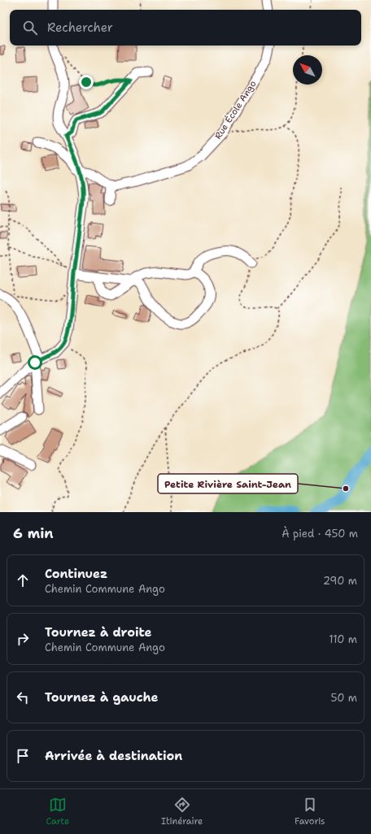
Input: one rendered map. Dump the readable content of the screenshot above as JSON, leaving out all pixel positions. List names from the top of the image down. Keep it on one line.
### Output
{"streets":{"street":["Rue École Ango"]},"places":["Petite Rivière Saint-Jean"],"north":"top left","page":{"search":"Rechercher","heading":["6 min","À pied · 450 m"],"list":[["Continuez","Chemin Commune Ango","290 m"],["Tournez à droite","Chemin Commune Ango","110 m"],["Tournez à gauche","50 m"],"Arrivée à destination"],"nav":["Carte","Itinéraire","Favoris"]}}
